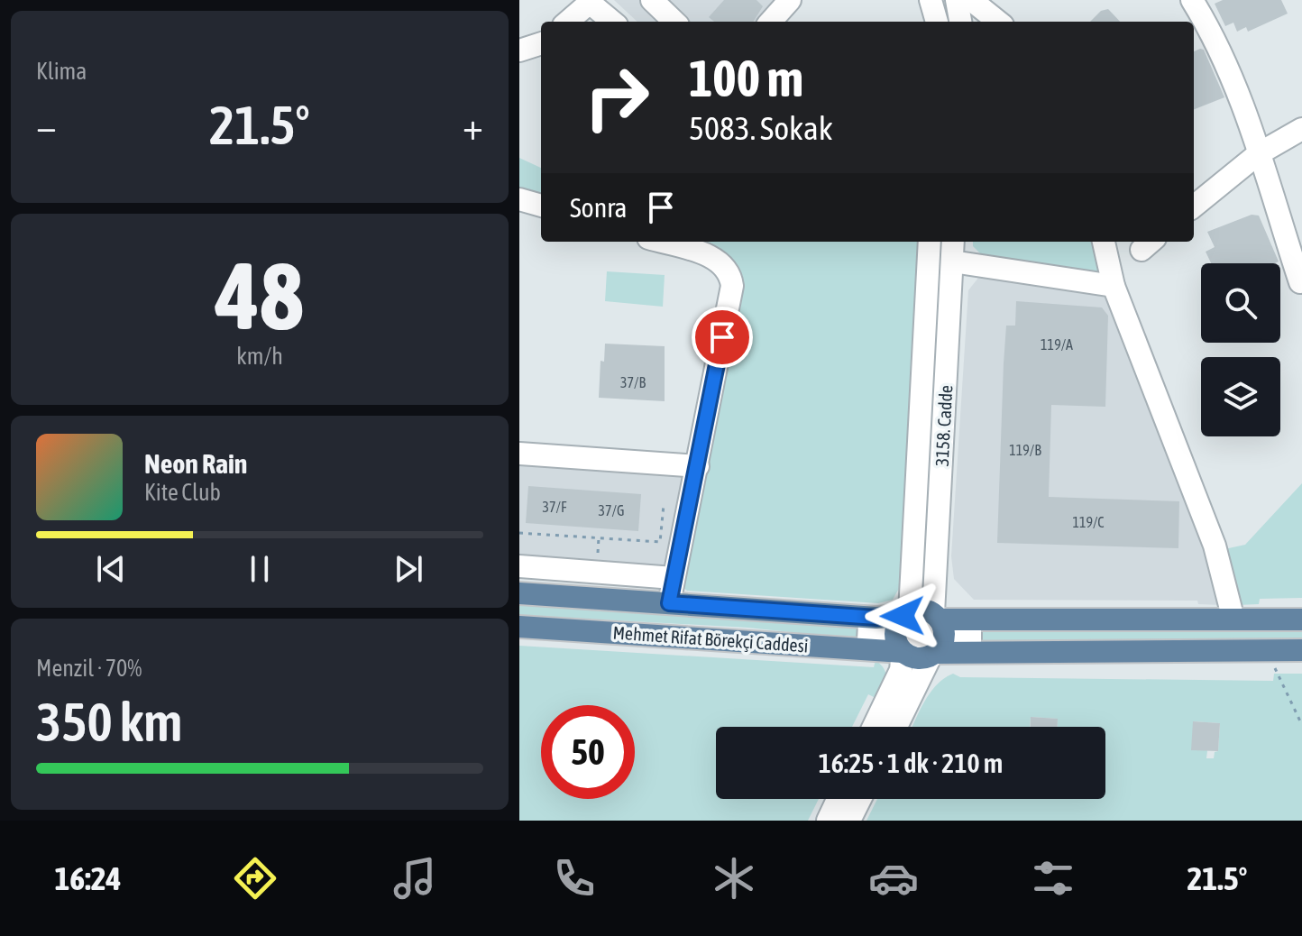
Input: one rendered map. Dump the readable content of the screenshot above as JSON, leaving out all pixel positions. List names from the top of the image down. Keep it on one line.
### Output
{"streets":{"main road":["Mehmet Rifat Börekçi Caddesi"],"street":["3158. Cadde"]},"crossings":[["3158. Cadde","Mehmet Rifat Börekçi Caddesi"]],"house_numbers":["119/A","37/B","119/B","37/F","37/G","119/C"],"page":{"tile":["Klima",["48","km/h"],["Menzil · 70%","350 km"]],"turn":["100 m","5083. Sokak"],"heat":["−","21.5°","+"],"then":"Sonra","song":["Neon Rain","Kite Club"],"limit":"50","trip":"16:25 · 1 dk · 210 m","tabs":["16:24","21.5°"]}}
